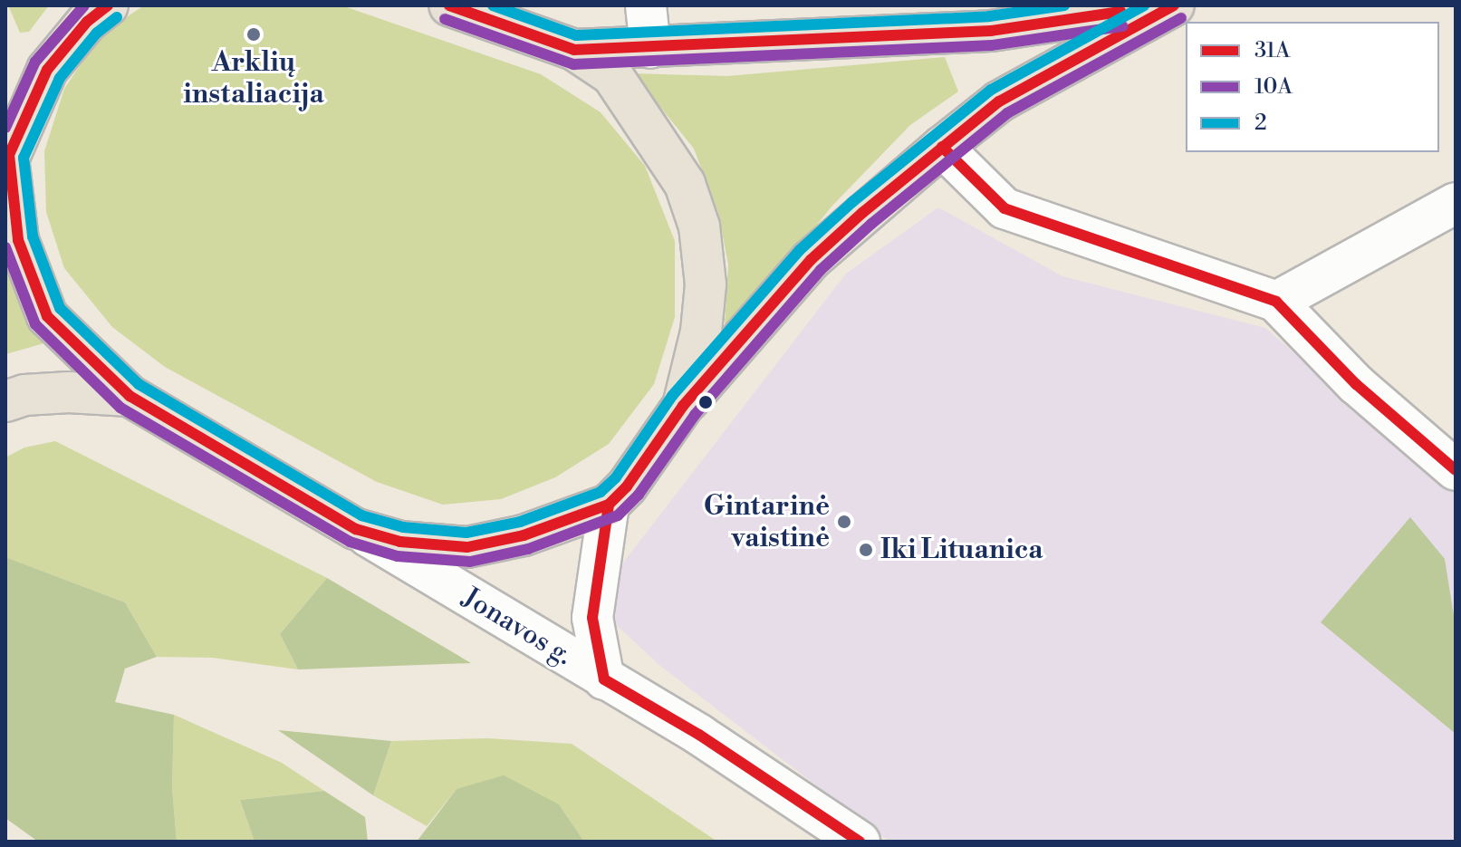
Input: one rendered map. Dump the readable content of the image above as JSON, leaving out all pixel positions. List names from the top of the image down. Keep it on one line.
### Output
{"streets":{"street":["Jonavos g."]},"places":["Arklių instaliacija","Gintarinė vaistinė","Iki Lituanica"],"lines":["transit line 31A","transit line 10A","transit line 2"],"legend":["31A","10A","2"]}
